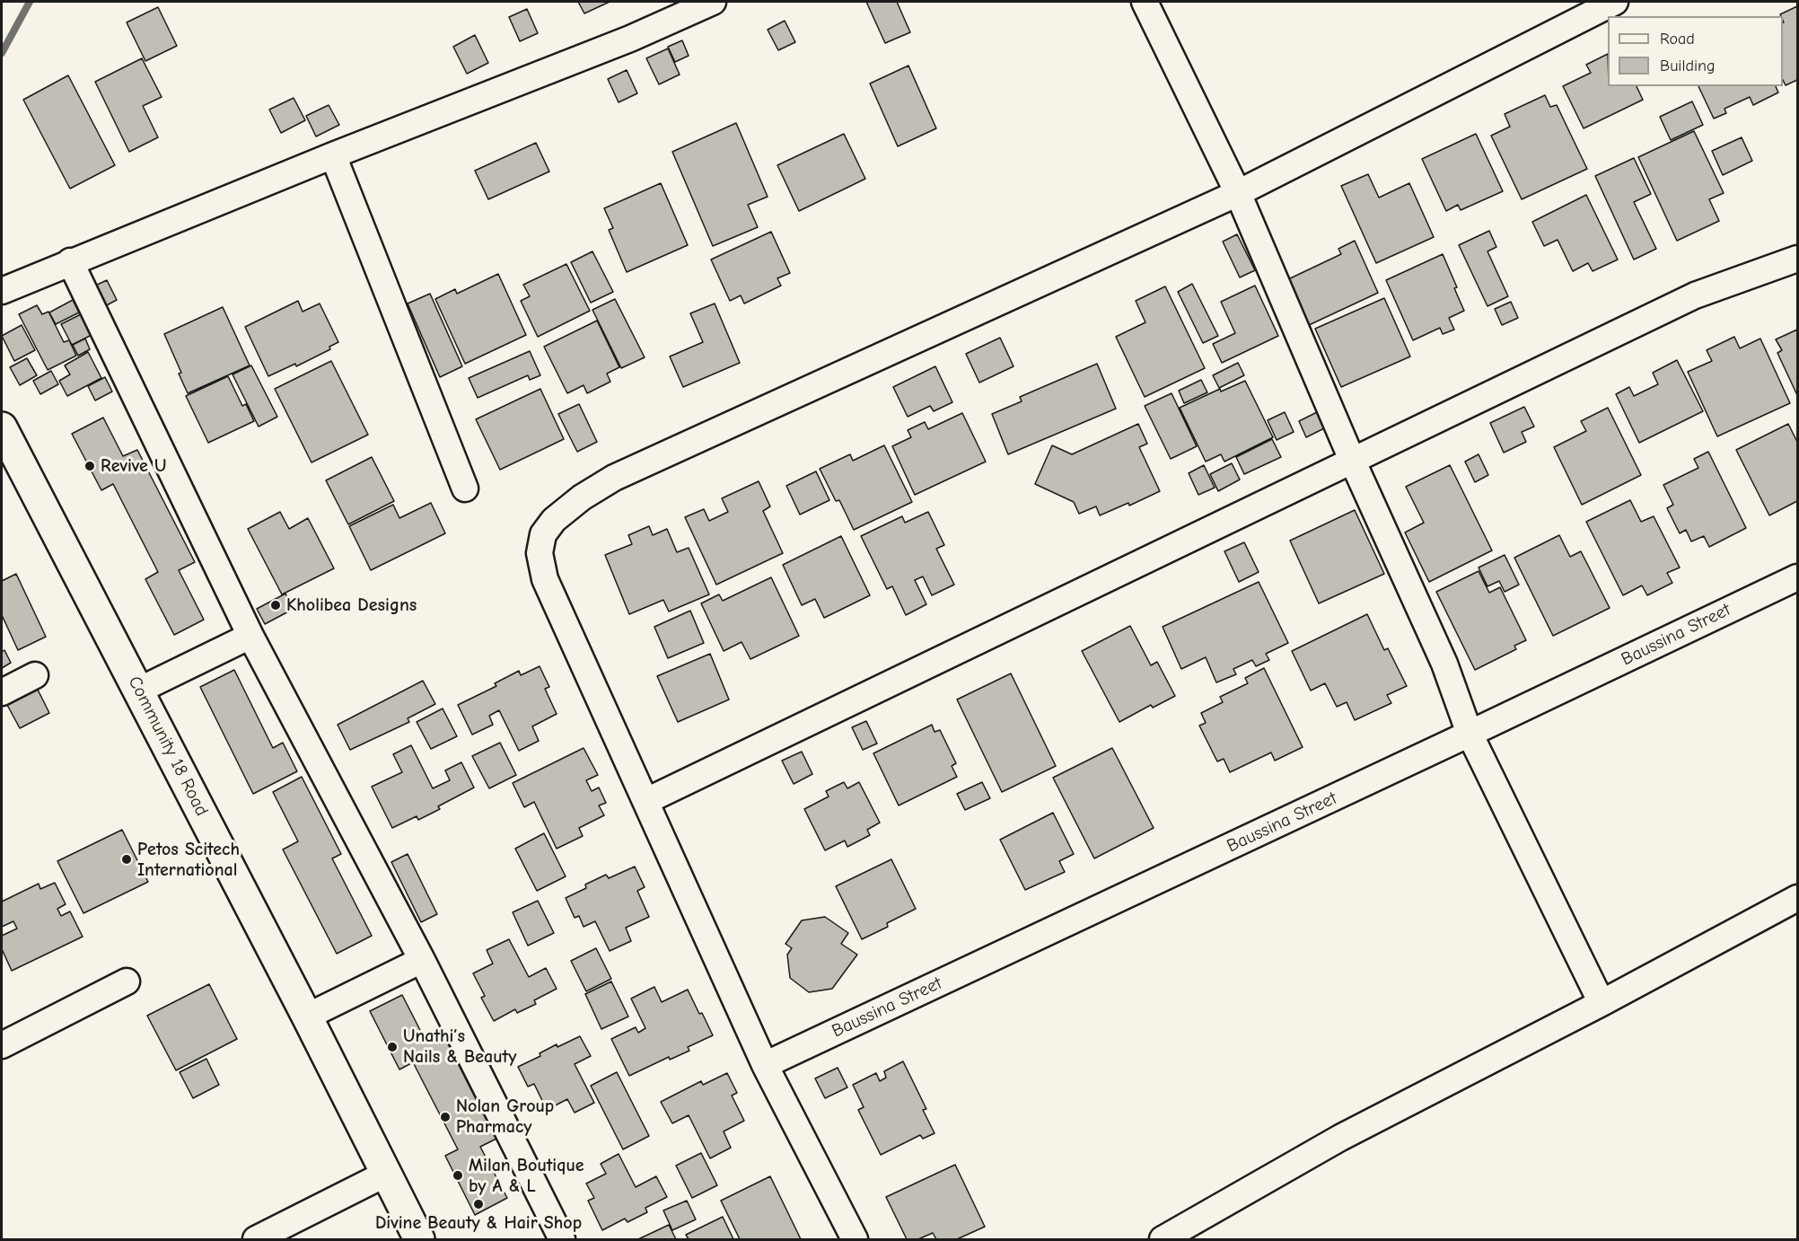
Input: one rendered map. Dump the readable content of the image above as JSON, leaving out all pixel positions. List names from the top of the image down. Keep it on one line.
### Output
{"streets":{"main road":["Community 18 Road"],"street":["Baussina Street"]},"places":["Revive U","Kholibea Designs","Petos Scitech International","Unathi’s Nails & Beauty","Nolan Group Pharmacy","Milan Boutique by A & L","Divine Beauty & Hair Shop"],"legend":["Road","Building"]}
